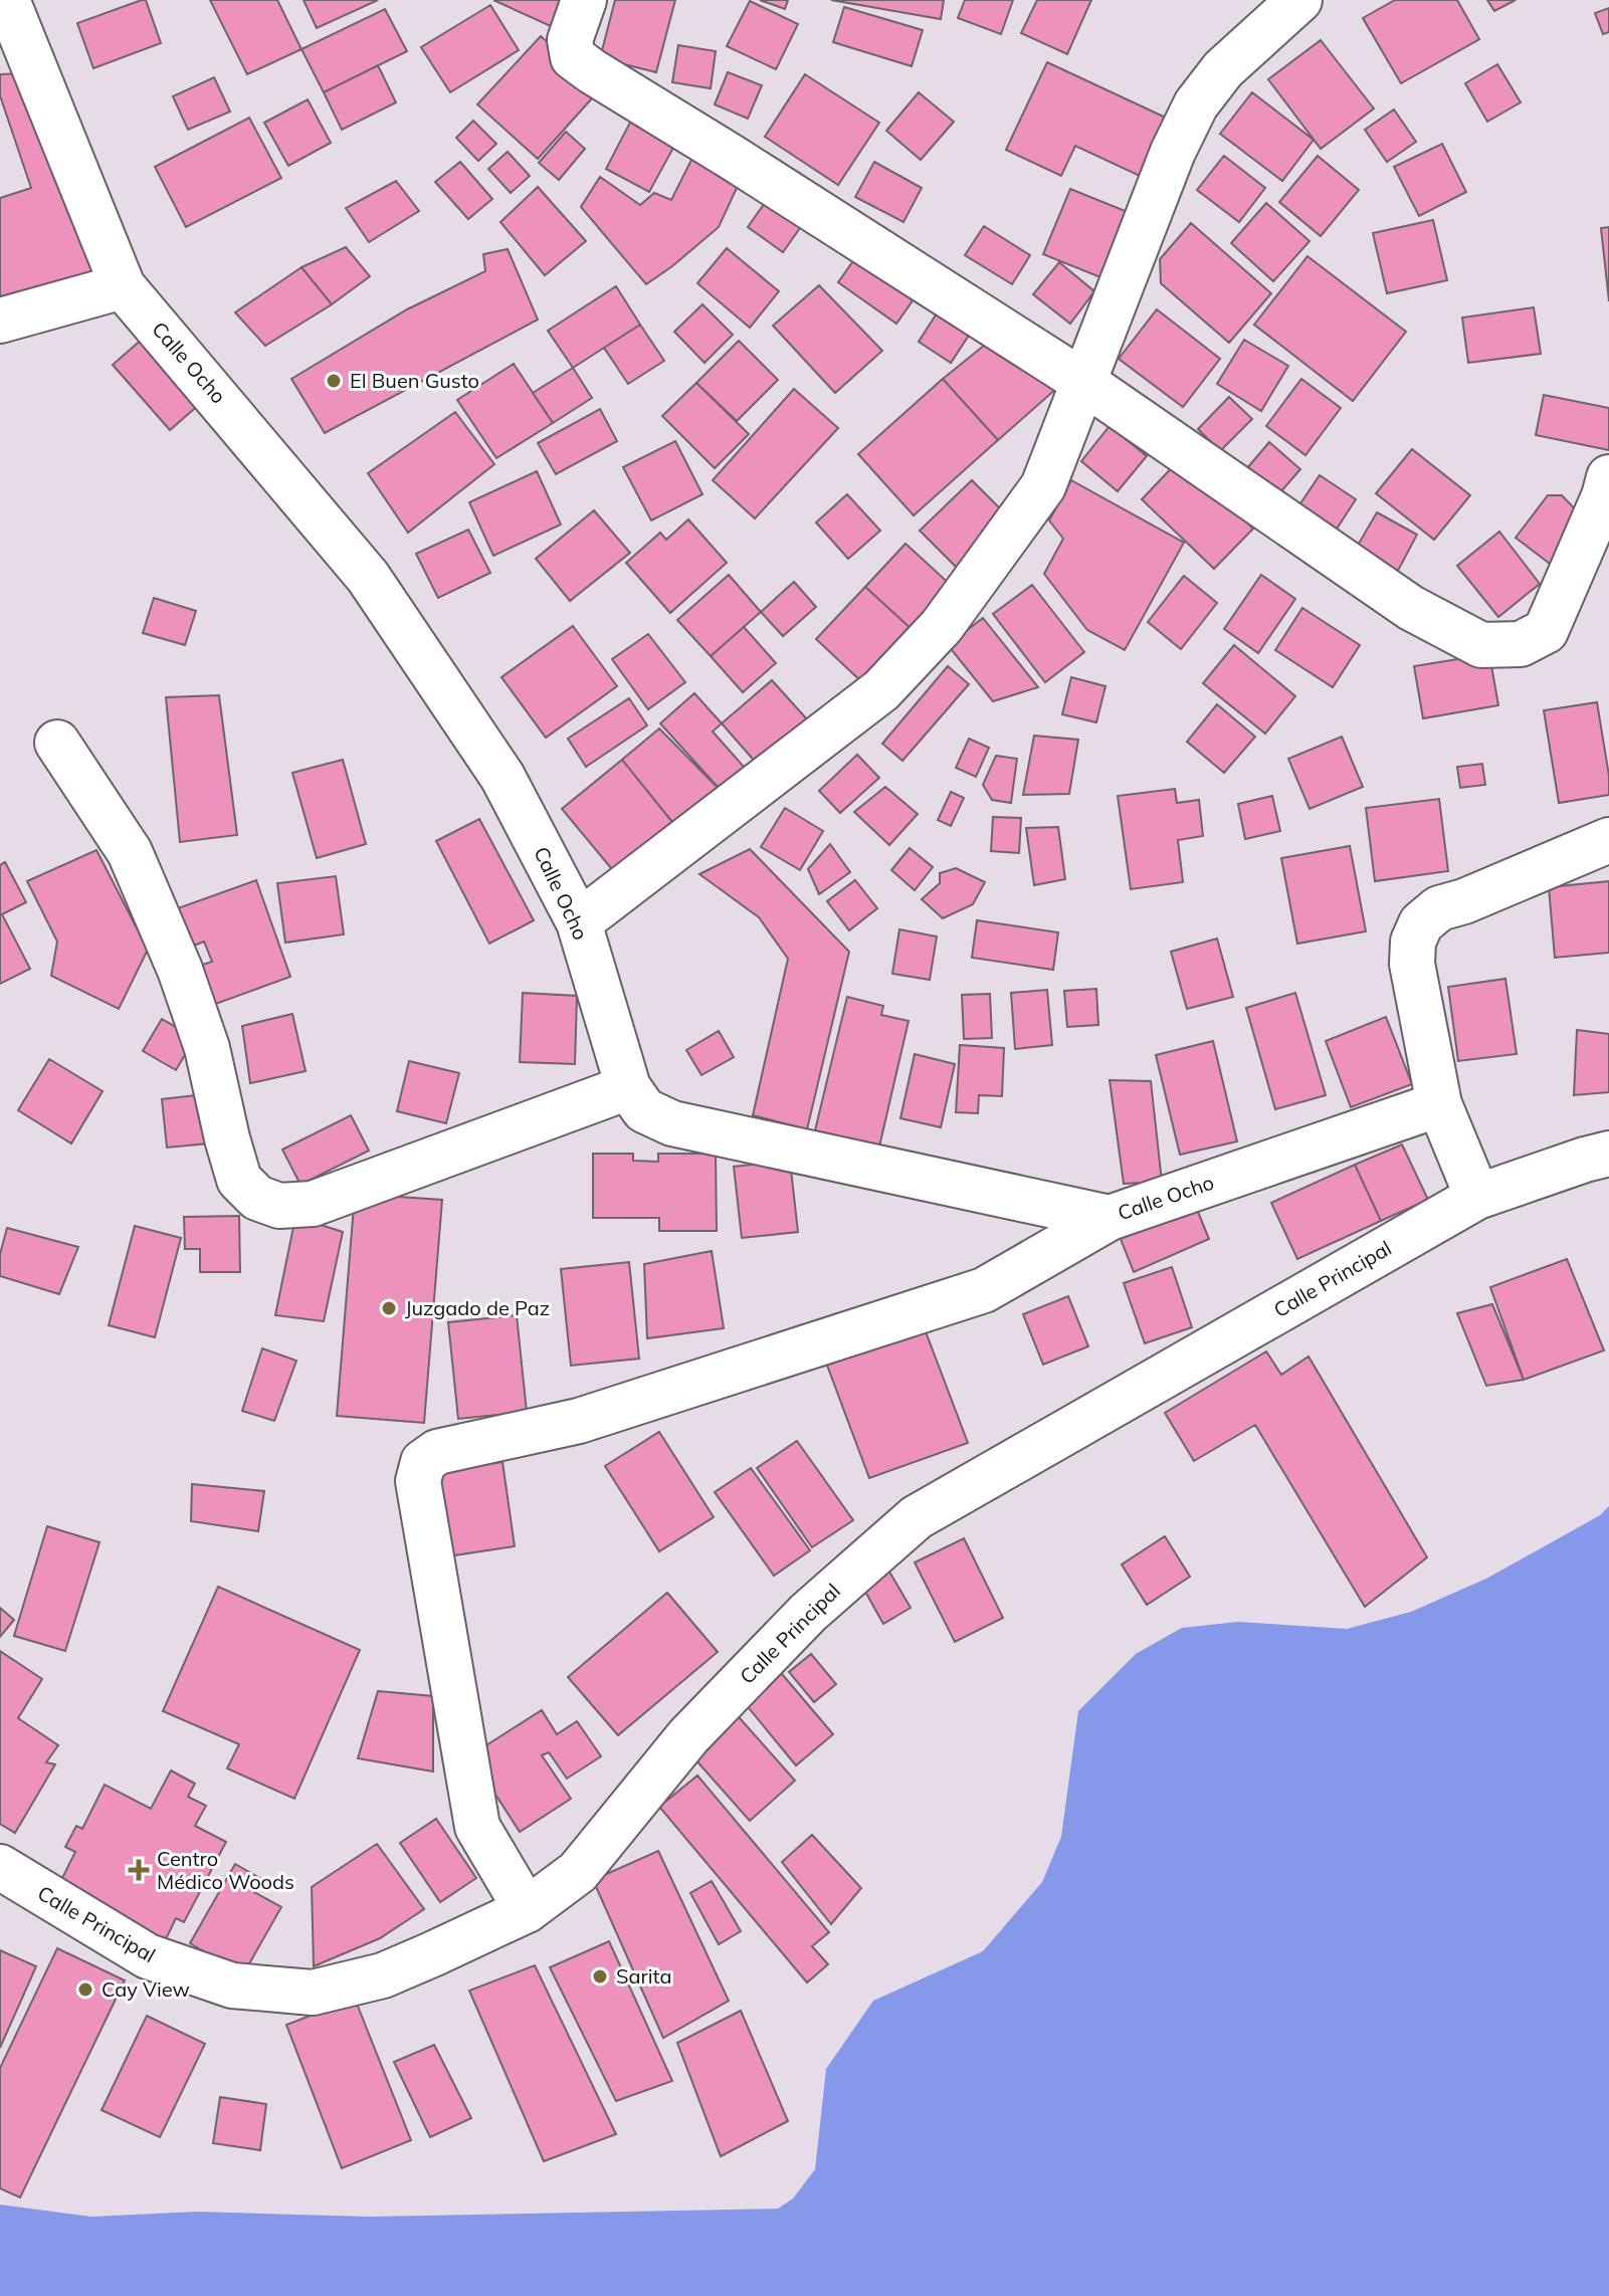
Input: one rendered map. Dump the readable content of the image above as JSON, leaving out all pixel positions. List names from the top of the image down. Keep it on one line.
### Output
{"streets":{"street":["Calle Ocho","Calle Principal"]},"places":{"other":["El Buen Gusto","Juzgado de Paz","Sarita","Cay View"],"health":["Centro Médico Woods"]}}
